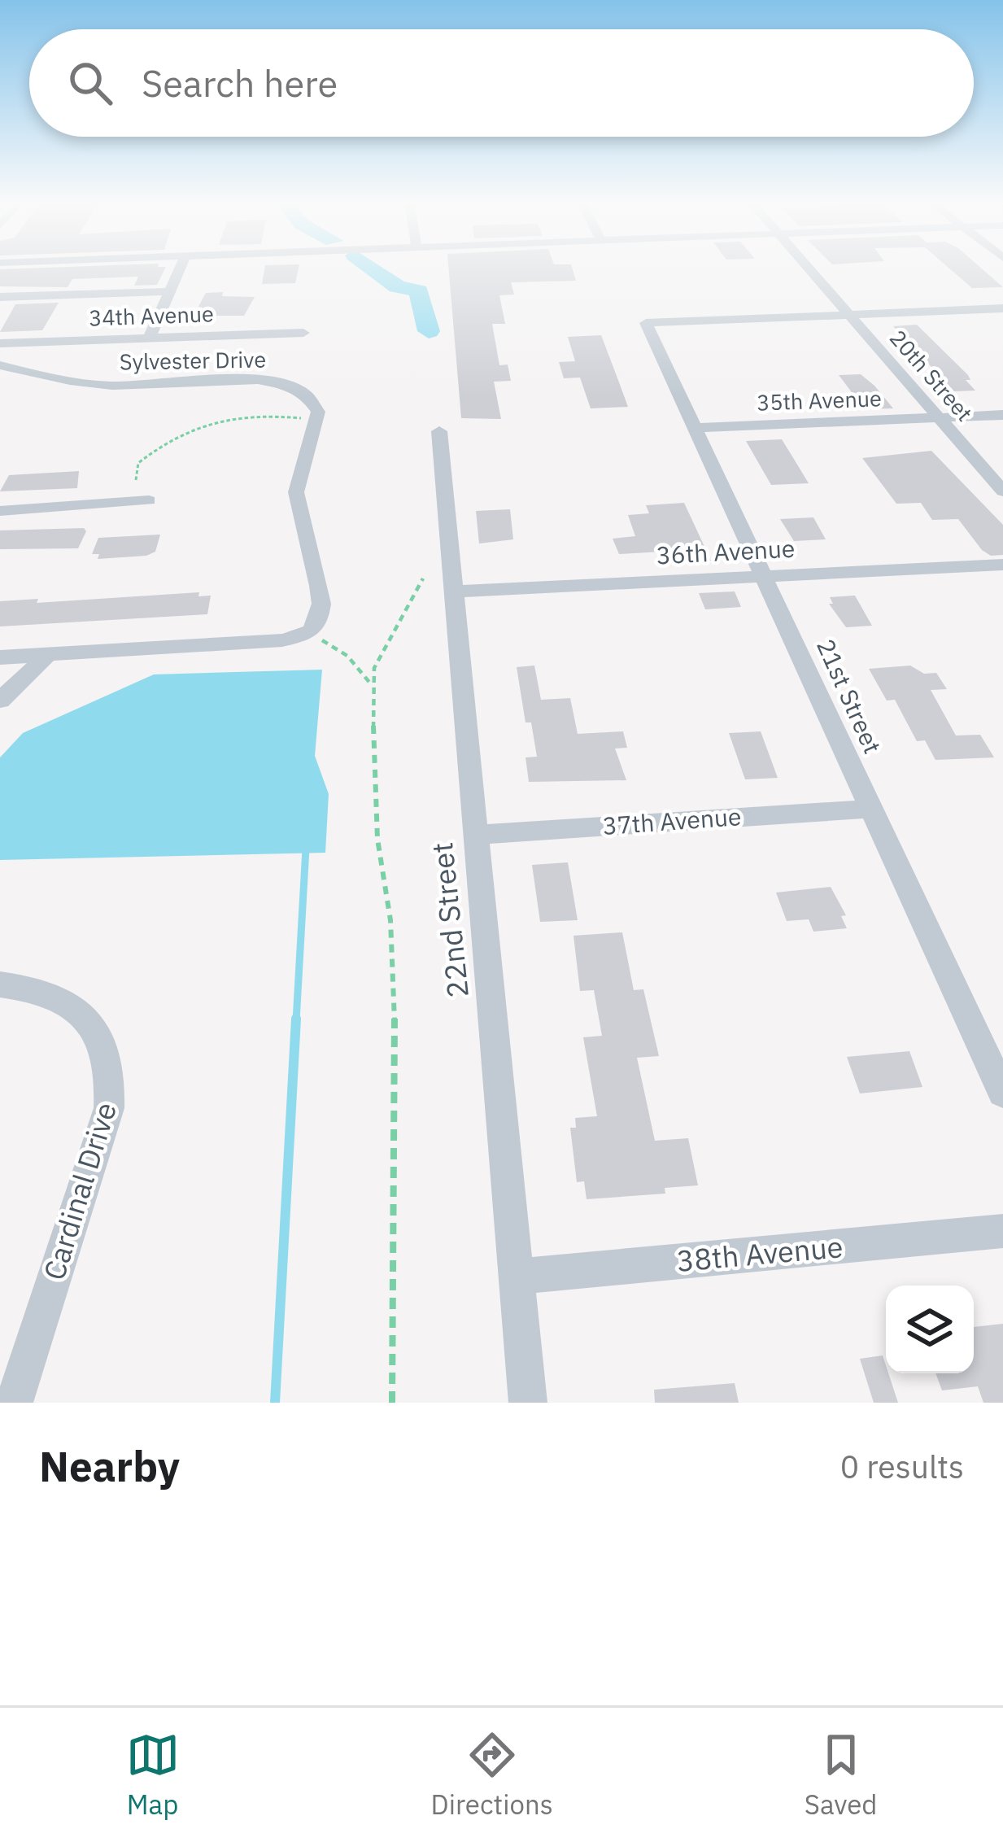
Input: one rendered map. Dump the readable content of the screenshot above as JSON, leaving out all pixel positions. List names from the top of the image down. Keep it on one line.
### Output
{"streets":{"street":["34th Avenue","Sylvester Drive","20th Street","35th Avenue","36th Avenue","21st Street","37th Avenue","22nd Street","Cardinal Drive","38th Avenue"]},"crossings":[["20th Street","35th Avenue"],["20th Street","21st Street"],["35th Avenue","21st Street"],["36th Avenue","21st Street"],["36th Avenue","22nd Street"],["21st Street","37th Avenue"],["37th Avenue","22nd Street"],["22nd Street","38th Avenue"]],"page":{"search":"Search here","heading":["Nearby","0 results"],"nav":["Map","Directions","Saved"]}}
